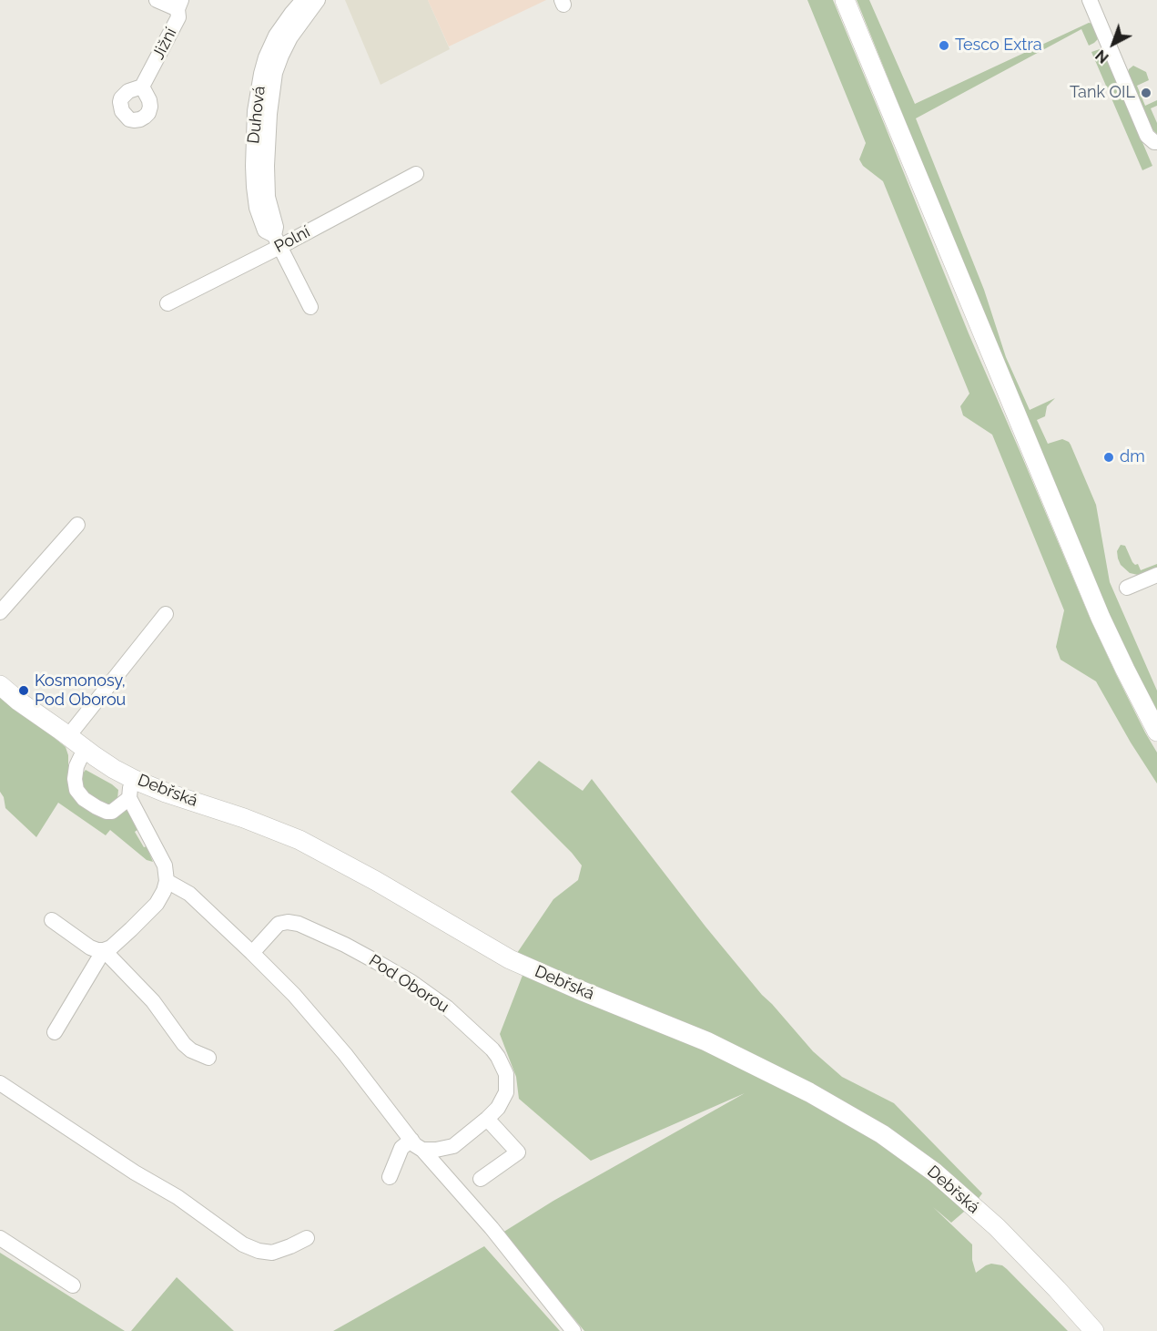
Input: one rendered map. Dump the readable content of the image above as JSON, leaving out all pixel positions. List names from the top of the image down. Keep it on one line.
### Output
{"streets":{"main road":["Debřská"],"street":["Jižní","Duhová","Polní","Pod Oborou"]},"crossings":[["Duhová","Polní"]],"places":["Tesco Extra","Tank OIL","dm","Kosmonosy, Pod Oborou"],"north":"bottom left"}
